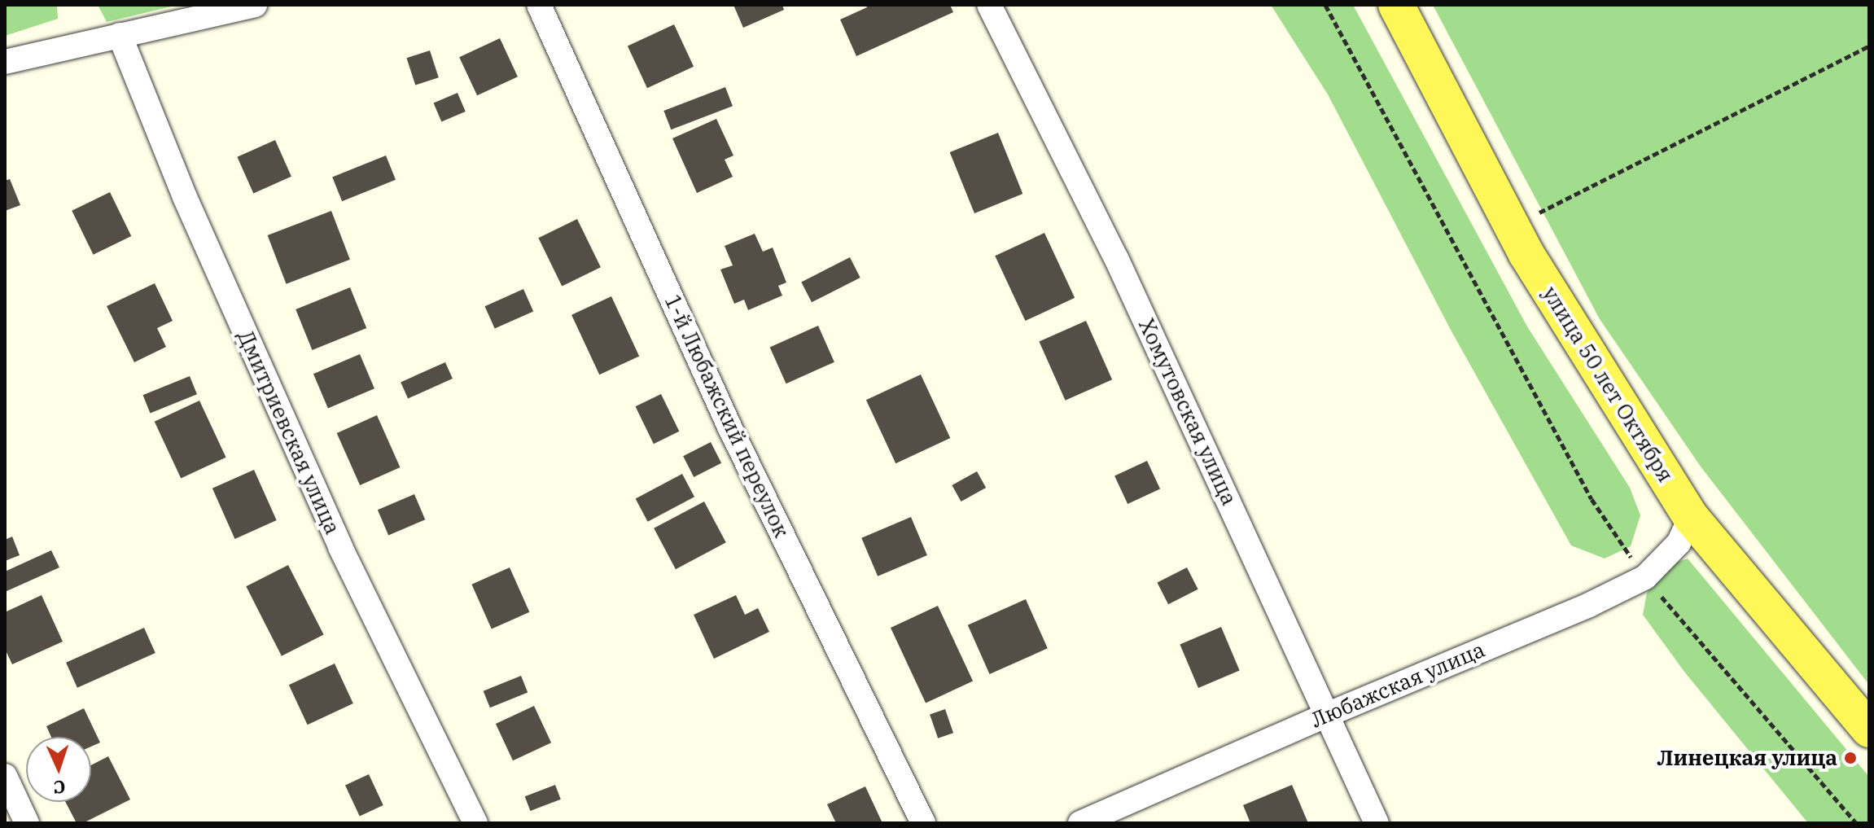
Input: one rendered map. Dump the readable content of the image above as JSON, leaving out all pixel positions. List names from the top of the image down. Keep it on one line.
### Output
{"streets":{"main road":["улица 50 лет Октября"],"street":["Хомутовская улица","1-й Любажский переулок","Дмитриевская улица","Любажская улица"]},"crossings":[["улица 50 лет Октября","Любажская улица"],["Хомутовская улица","Любажская улица"]],"places":["Линецкая улица"],"north":"bottom"}
